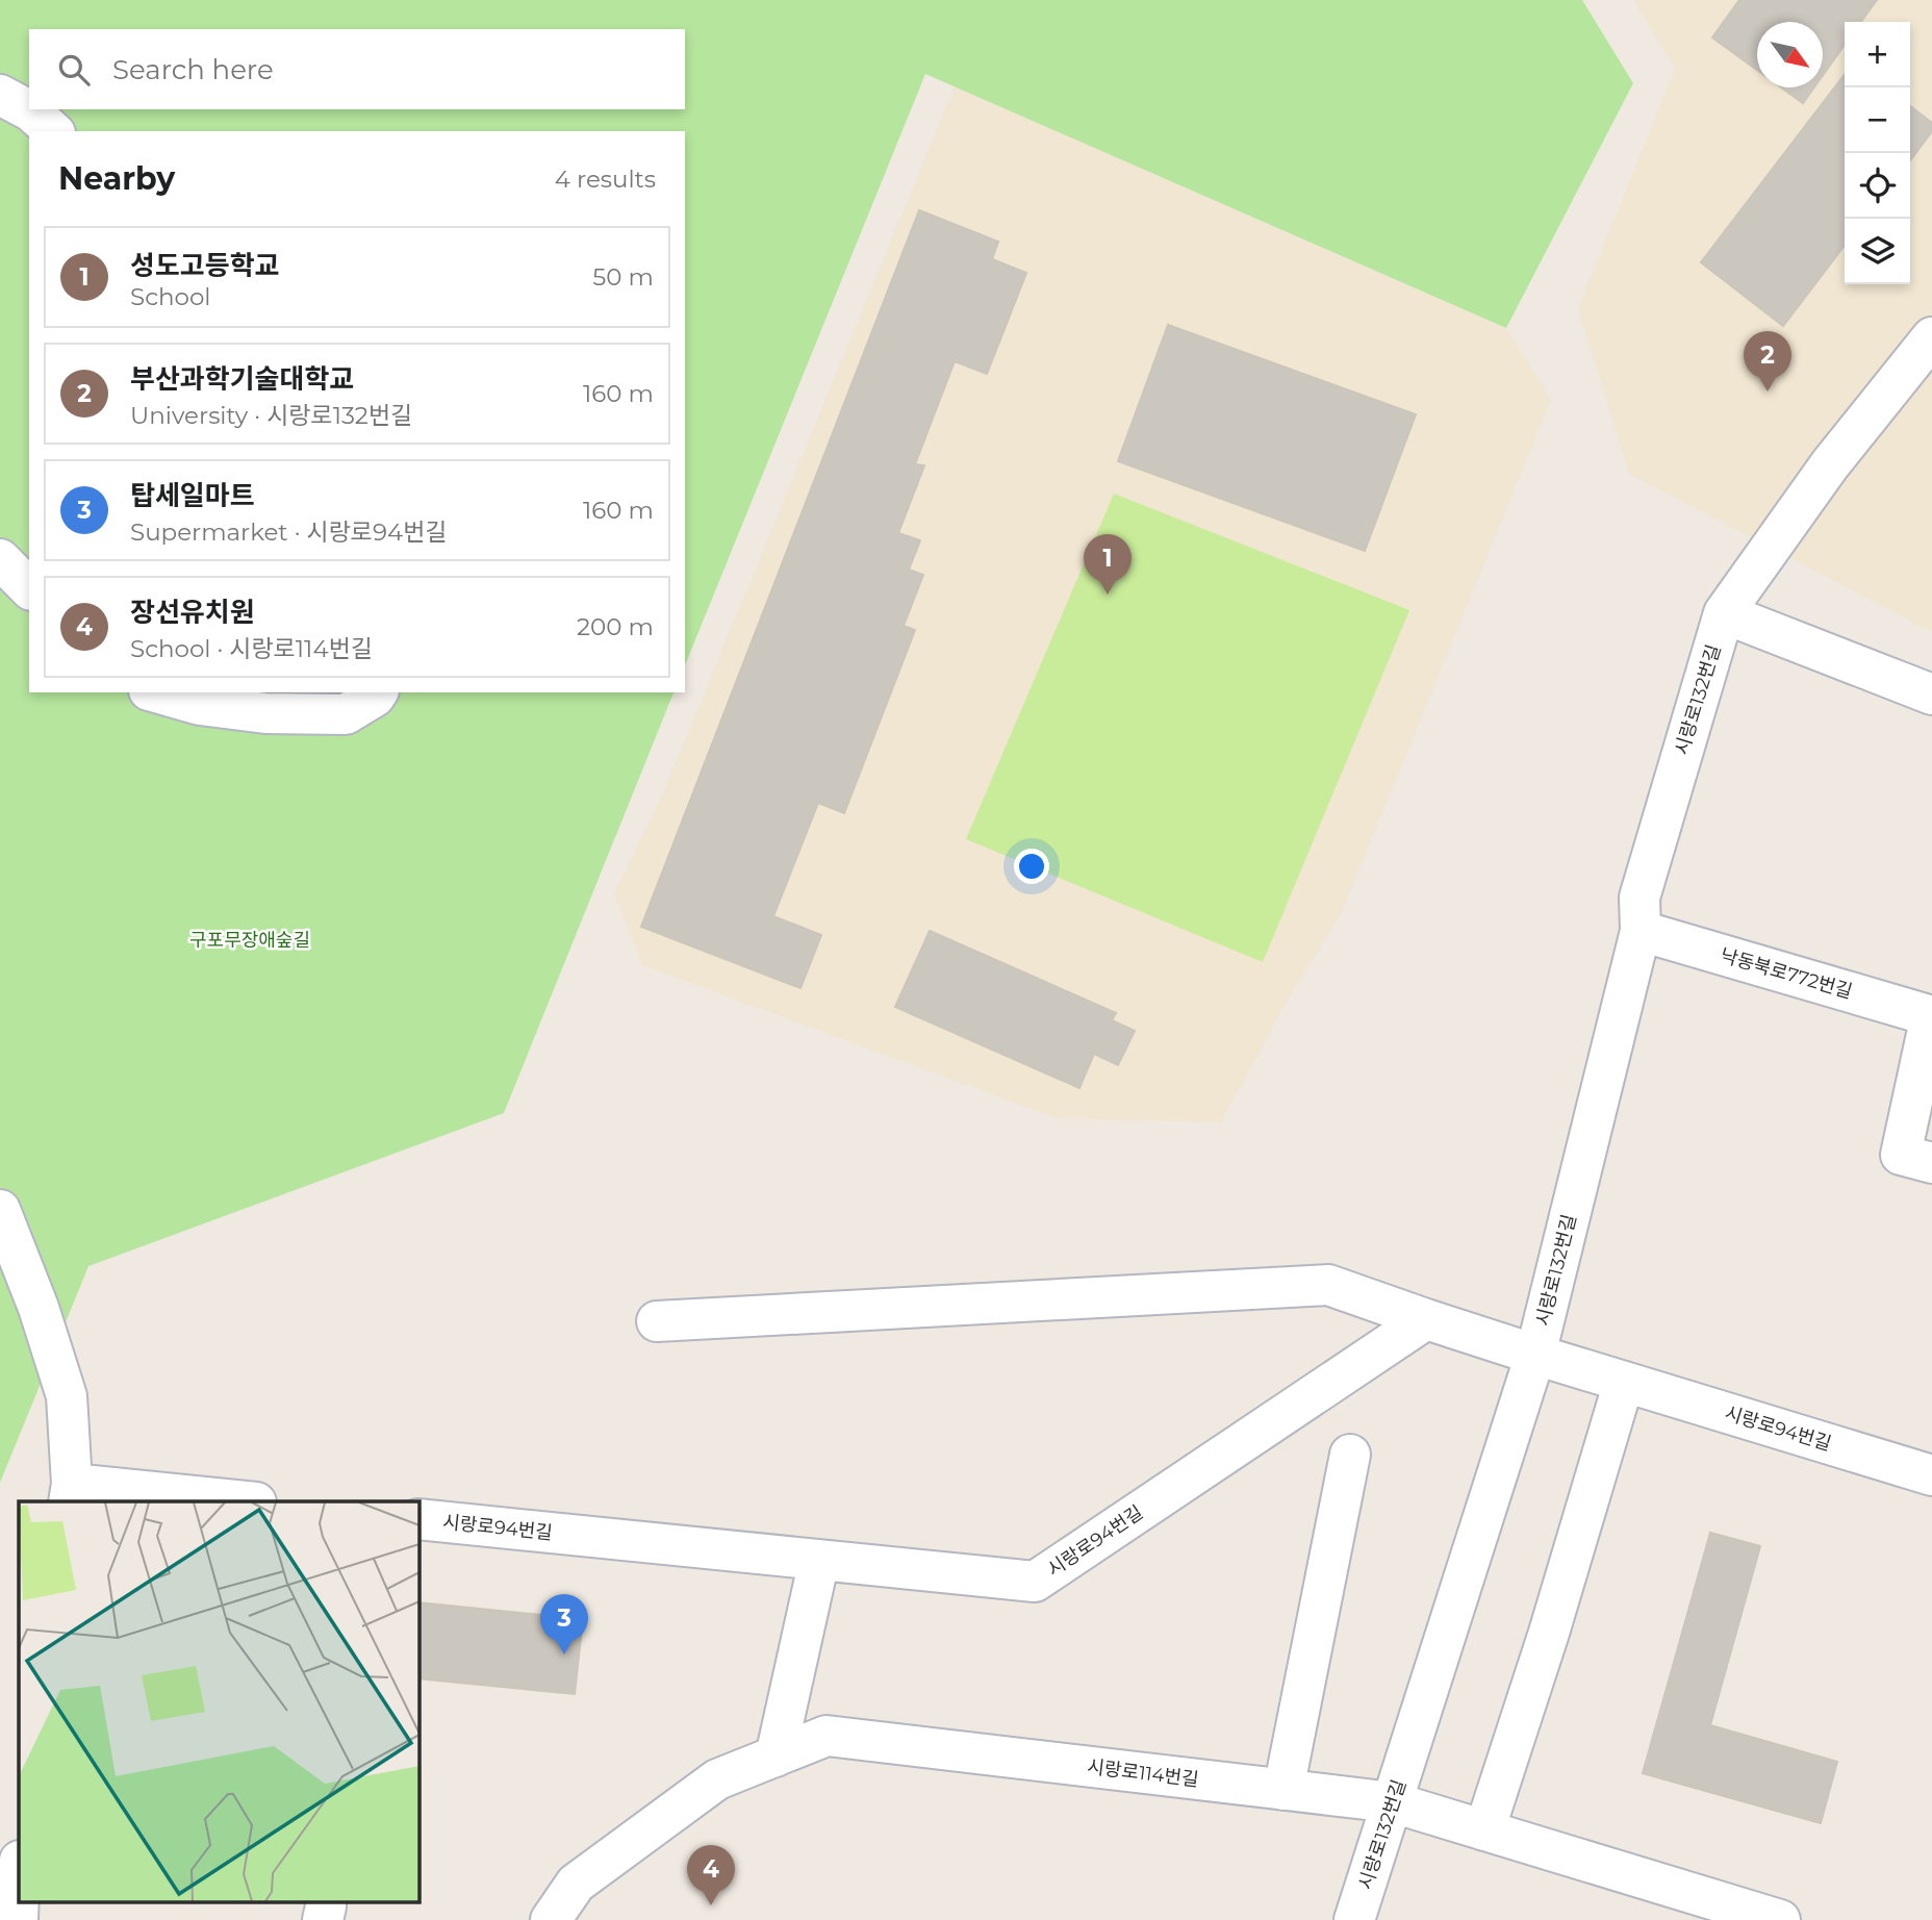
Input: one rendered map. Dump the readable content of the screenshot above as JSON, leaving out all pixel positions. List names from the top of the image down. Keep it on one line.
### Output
{"streets":{"street":["시랑로132번길","낙동북로772번길","시랑로94번길","시랑로114번길"]},"crossings":[["시랑로132번길","낙동북로772번길"],["시랑로132번길","시랑로94번길"],["시랑로132번길","시랑로114번길"]],"parks":["구포무장애숲길"],"north":"bottom right","page":{"map_buttons":["+","−"],"search":"Search here","heading":["Nearby","4 results"],"list":[{"mark":"1","name":"성도고등학교","note":"School","value":"50 m"},{"mark":"2","name":"부산과학기술대학교","note":"University · 시랑로132번길","value":"160 m"},{"mark":"3","name":"탑세일마트","note":"Supermarket · 시랑로94번길","value":"160 m"},{"mark":"4","name":"장선유치원","note":"School · 시랑로114번길","value":"200 m"}],"pins":["2","1","3","4"]}}
